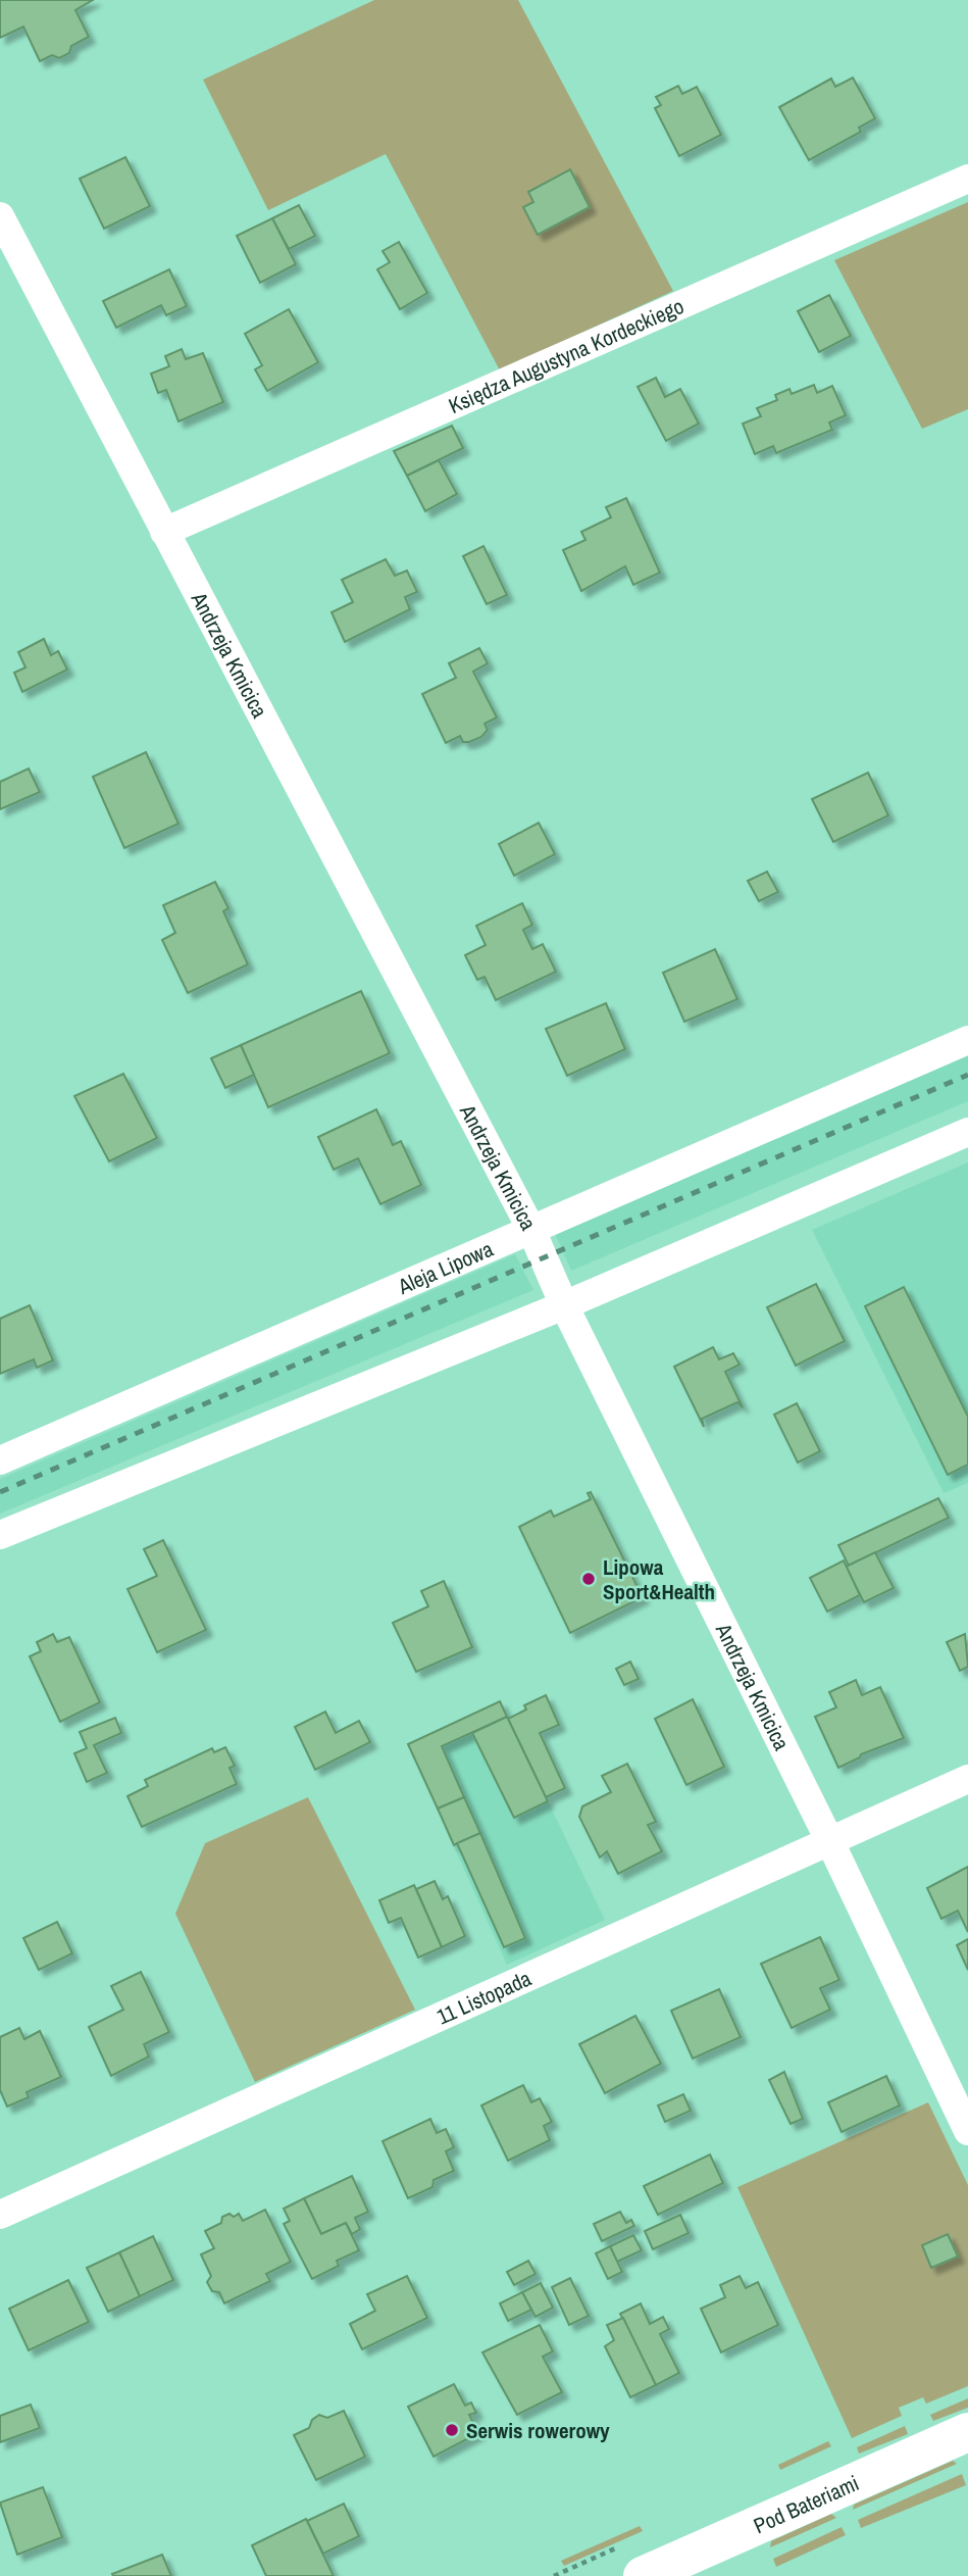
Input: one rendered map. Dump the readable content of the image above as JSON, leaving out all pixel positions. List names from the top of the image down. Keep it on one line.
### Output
{"streets":{"street":["Księdza Augustyna Kordeckiego","Andrzeja Kmicica","Aleja Lipowa","11 Listopada","Pod Bateriami"]},"crossings":[["Księdza Augustyna Kordeckiego","Andrzeja Kmicica"],["Andrzeja Kmicica","Aleja Lipowa"],["Andrzeja Kmicica","11 Listopada"]],"places":["Lipowa Sport&Health","Serwis rowerowy"]}
